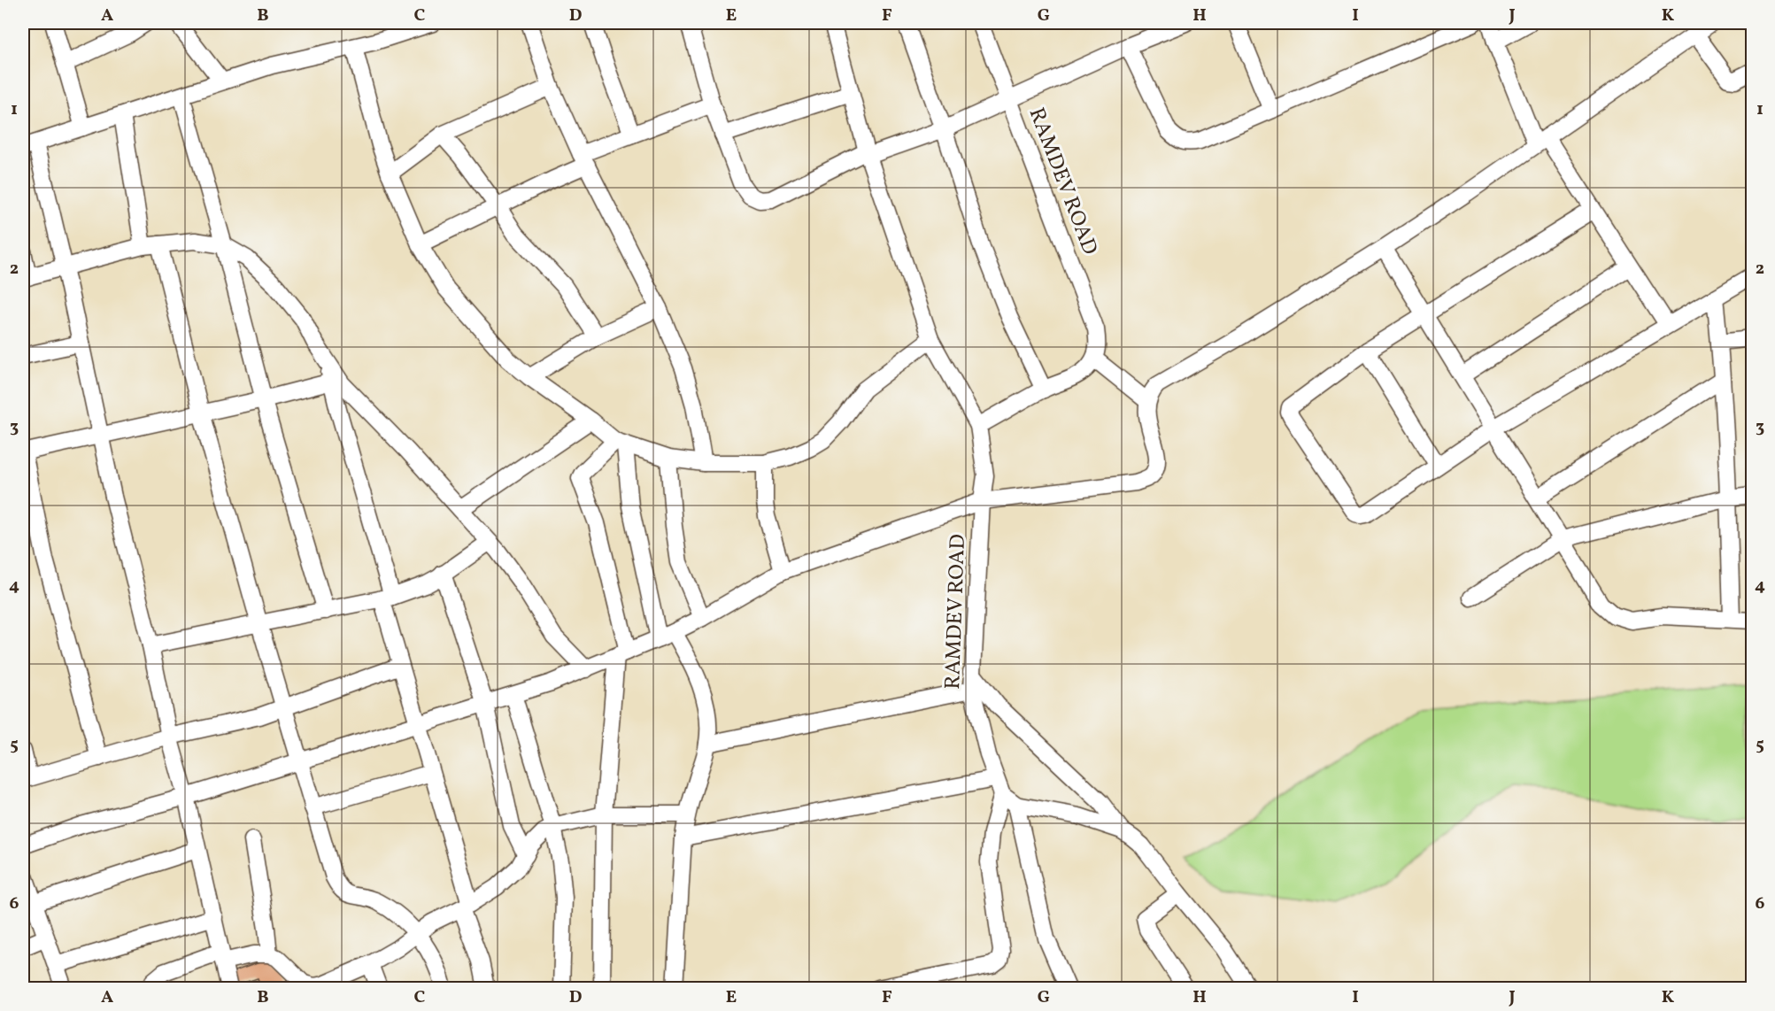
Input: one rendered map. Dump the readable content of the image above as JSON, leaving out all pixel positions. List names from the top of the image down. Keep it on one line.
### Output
{"streets":{"street":["RAMDEV ROAD"]},"grid":{"columns":["A","B","C","D","E","F","G","H","I","J","K"],"rows":["1","2","3","4","5","6"]}}
